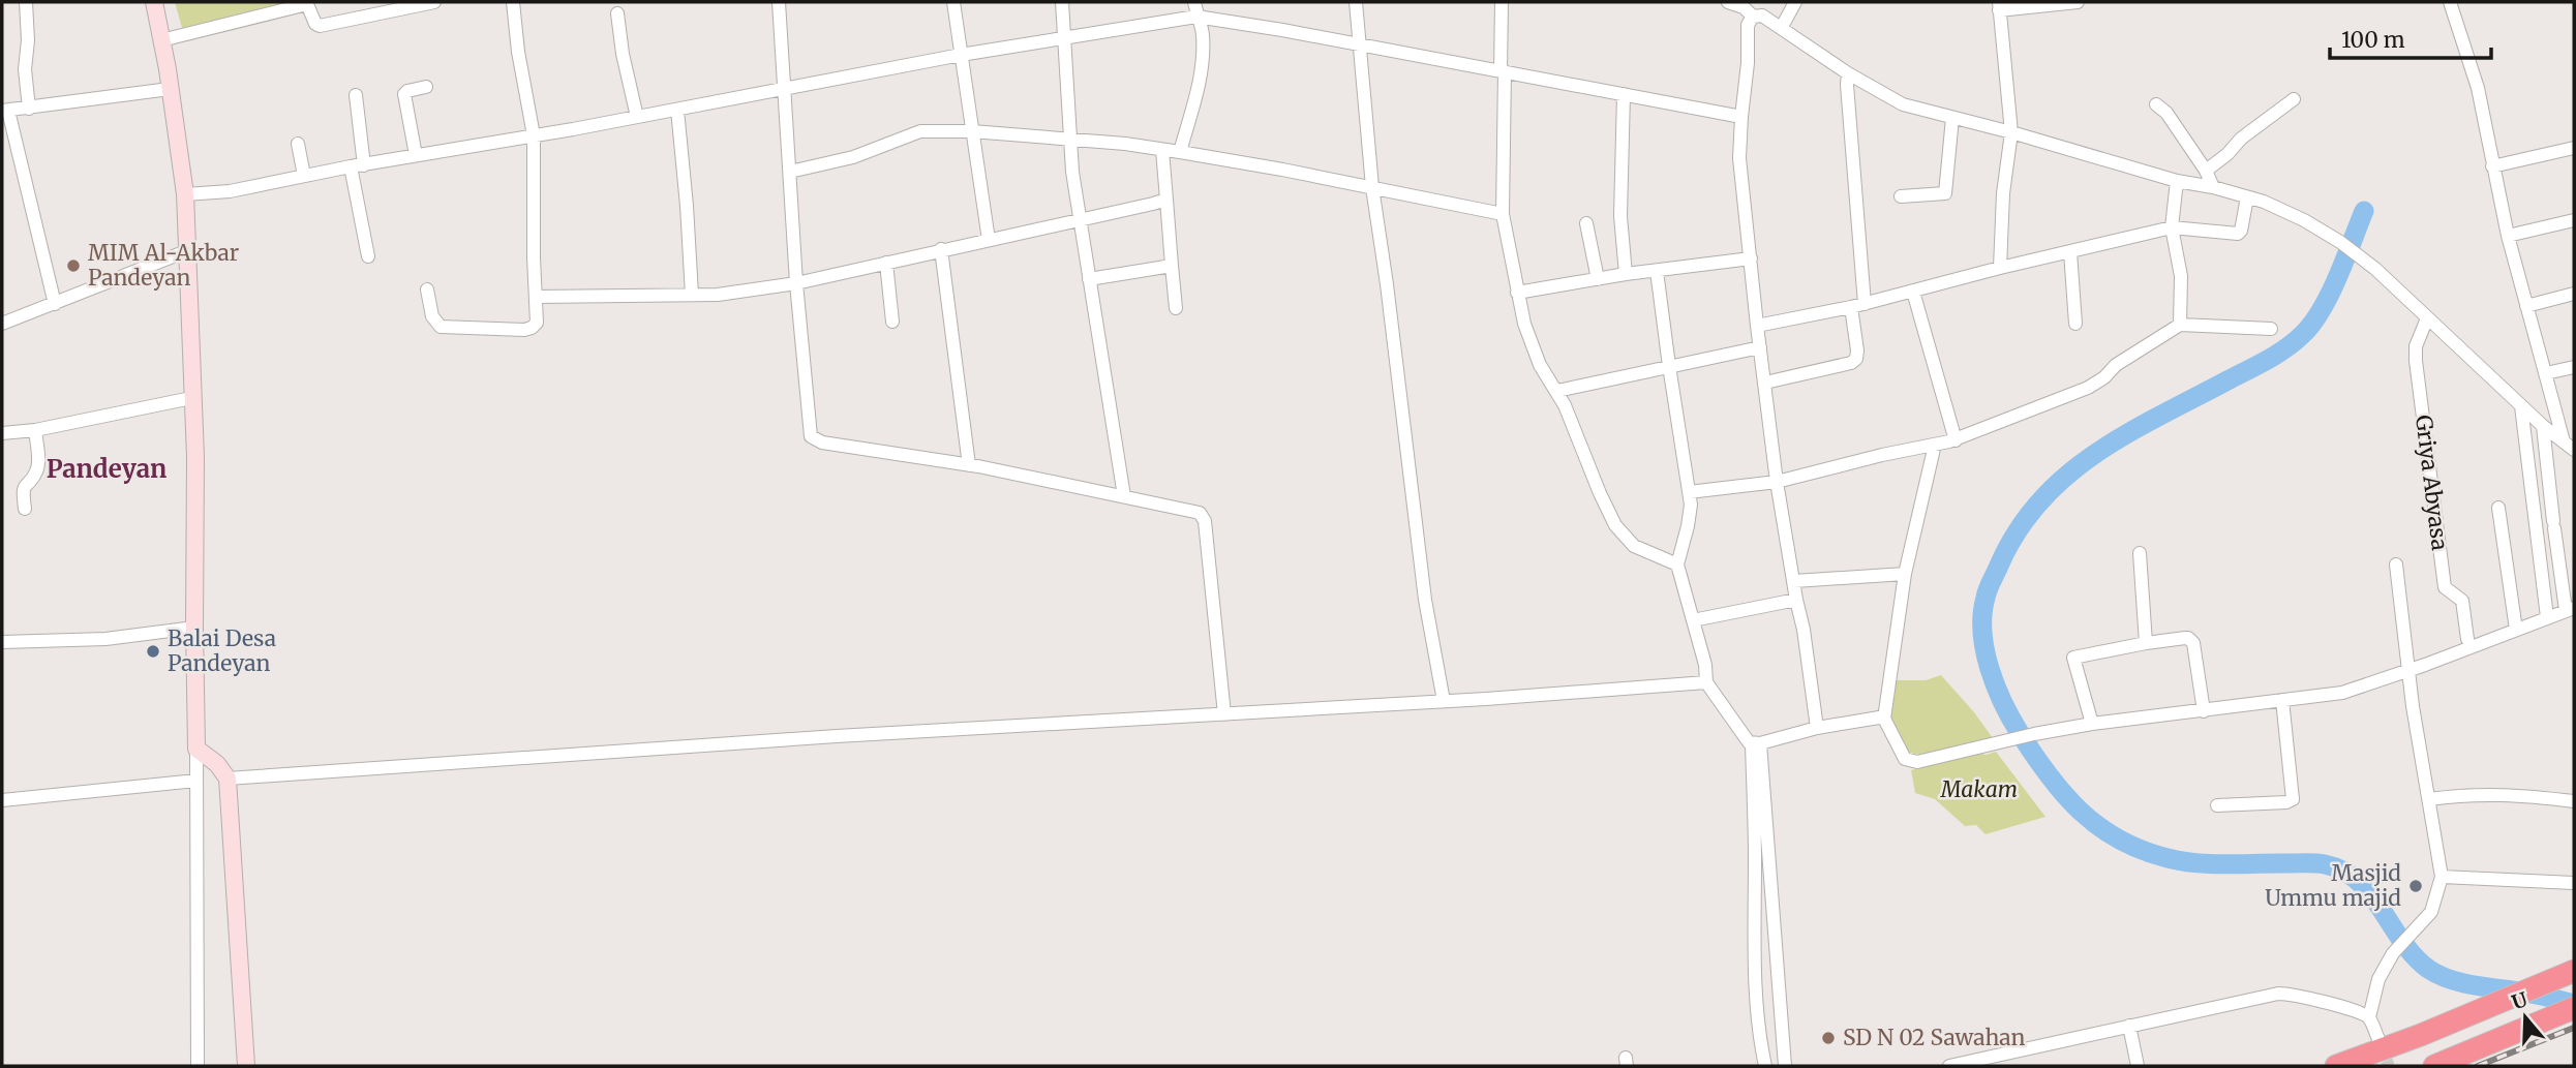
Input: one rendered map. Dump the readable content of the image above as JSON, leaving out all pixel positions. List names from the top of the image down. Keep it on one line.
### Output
{"streets":{"street":["Griya Abyasa"]},"districts":["Pandeyan"],"parks":["Makam"],"places":["MIM Al-Akbar Pandeyan","Balai Desa Pandeyan","Masjid Ummu majid","SD N 02 Sawahan"],"scale_bar":"100 m","north":"top"}
